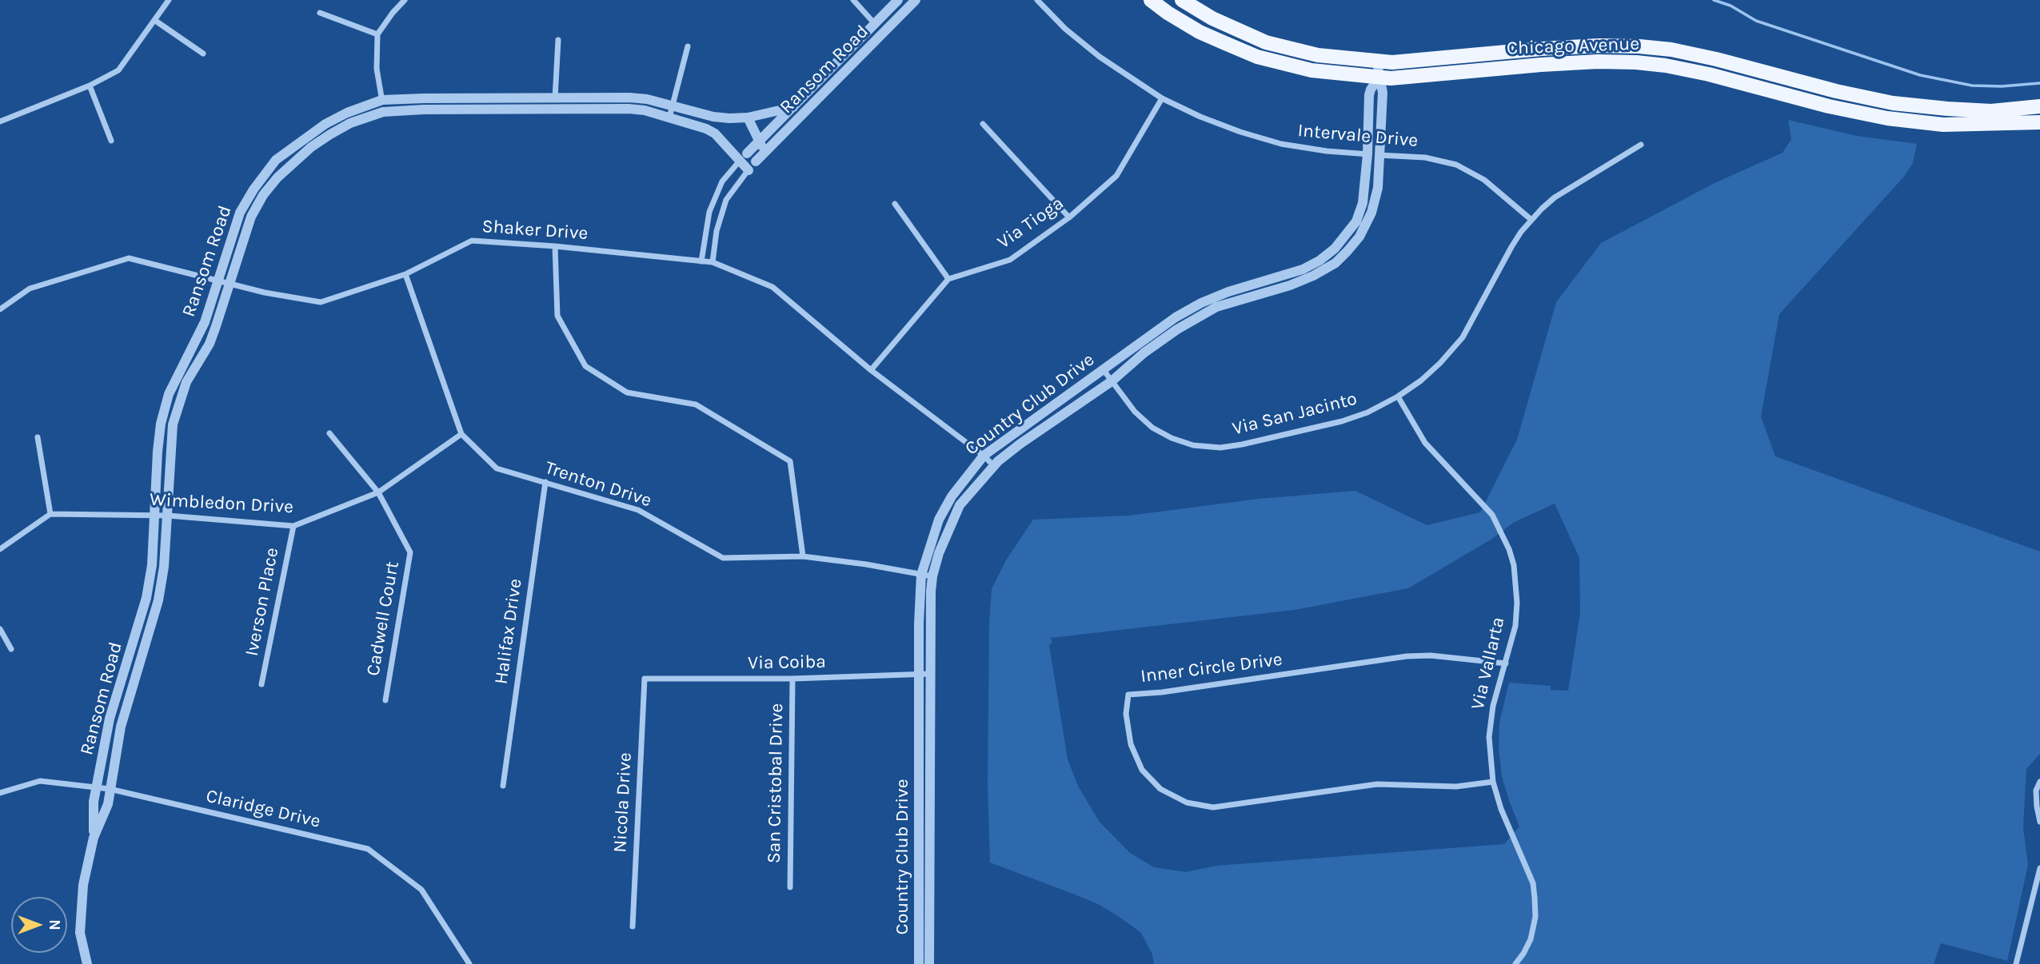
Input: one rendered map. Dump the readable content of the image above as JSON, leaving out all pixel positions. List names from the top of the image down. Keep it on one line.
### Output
{"streets":{"main road":["Chicago Avenue"],"street":["Ransom Road","Intervale Drive","Via Tioga","Shaker Drive","Country Club Drive","Via San Jacinto","Trenton Drive","Wimbledon Drive","Iverson Place","Cadwell Court","Halifax Drive","Via Coiba","Via Vallarta","Inner Circle Drive","San Cristobal Drive","Nicola Drive","Claridge Drive"]},"crossings":[["Chicago Avenue","Country Club Drive"],["Ransom Road","Shaker Drive"],["Ransom Road","Wimbledon Drive"],["Ransom Road","Claridge Drive"],["Intervale Drive","Via Tioga"],["Intervale Drive","Country Club Drive"],["Intervale Drive","Via San Jacinto"],["Shaker Drive","Country Club Drive"],["Shaker Drive","Trenton Drive"],["Country Club Drive","Via San Jacinto"],["Country Club Drive","Trenton Drive"],["Country Club Drive","Via Coiba"],["Via San Jacinto","Via Vallarta"],["Trenton Drive","Wimbledon Drive"],["Trenton Drive","Halifax Drive"],["Wimbledon Drive","Iverson Place"],["Wimbledon Drive","Cadwell Court"],["Via Coiba","San Cristobal Drive"],["Via Coiba","Nicola Drive"],["Via Vallarta","Inner Circle Drive"]],"north":"right"}
